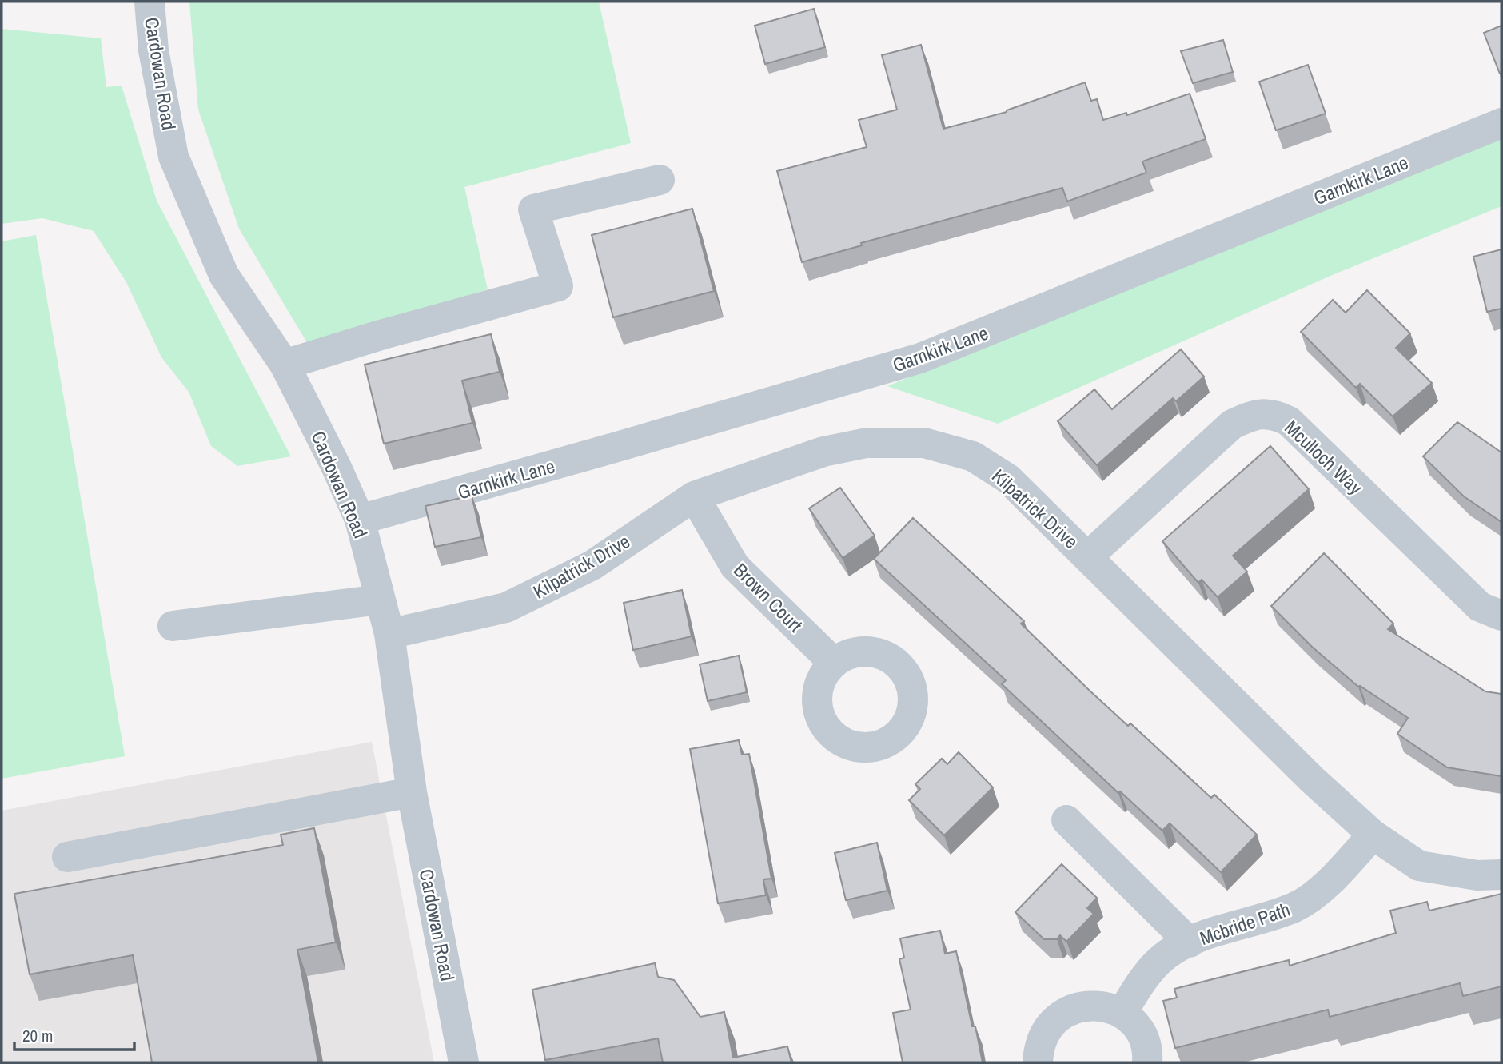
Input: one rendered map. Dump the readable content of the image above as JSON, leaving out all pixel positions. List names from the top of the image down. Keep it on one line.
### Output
{"streets":{"street":["Cardowan Road","Garnkirk Lane","Mculloch Way","Kilpatrick Drive","Brown Court","Mcbride Path"]},"crossings":[["Cardowan Road","Garnkirk Lane"],["Cardowan Road","Kilpatrick Drive"],["Mculloch Way","Kilpatrick Drive"],["Kilpatrick Drive","Brown Court"],["Kilpatrick Drive","Mcbride Path"]],"scale_bar":"20 m"}
